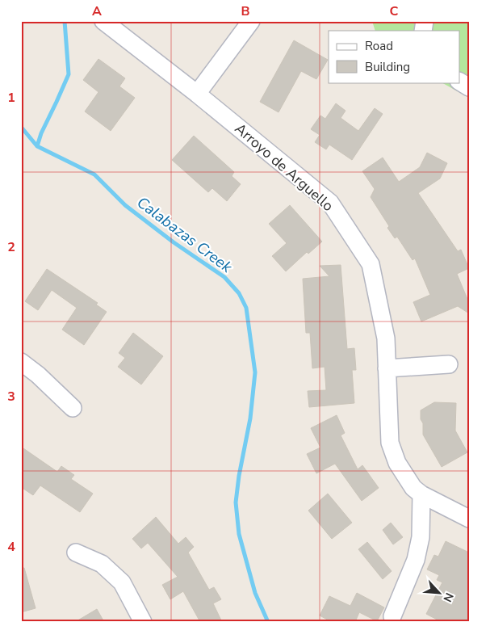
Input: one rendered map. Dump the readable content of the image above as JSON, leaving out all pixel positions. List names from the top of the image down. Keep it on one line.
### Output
{"streets":{"street":["Arroyo de Arguello"]},"water":["Calabazas Creek"],"legend":["Road","Building"],"north":"bottom right","grid":{"columns":["A","B","C"],"rows":["1","2","3","4"]}}
